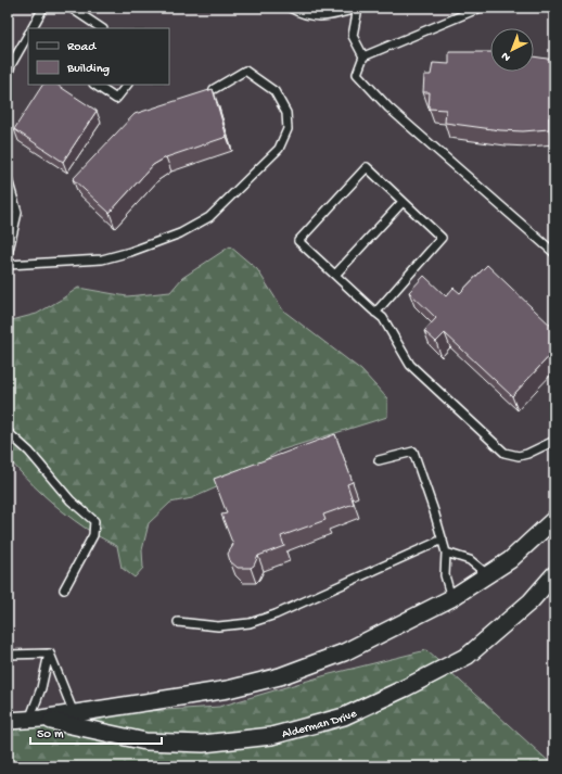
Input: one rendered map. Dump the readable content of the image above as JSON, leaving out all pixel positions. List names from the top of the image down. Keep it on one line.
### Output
{"streets":{"street":["Alderman Drive"]},"legend":["Road","Building"],"scale_bar":"50 m","north":"bottom left"}
